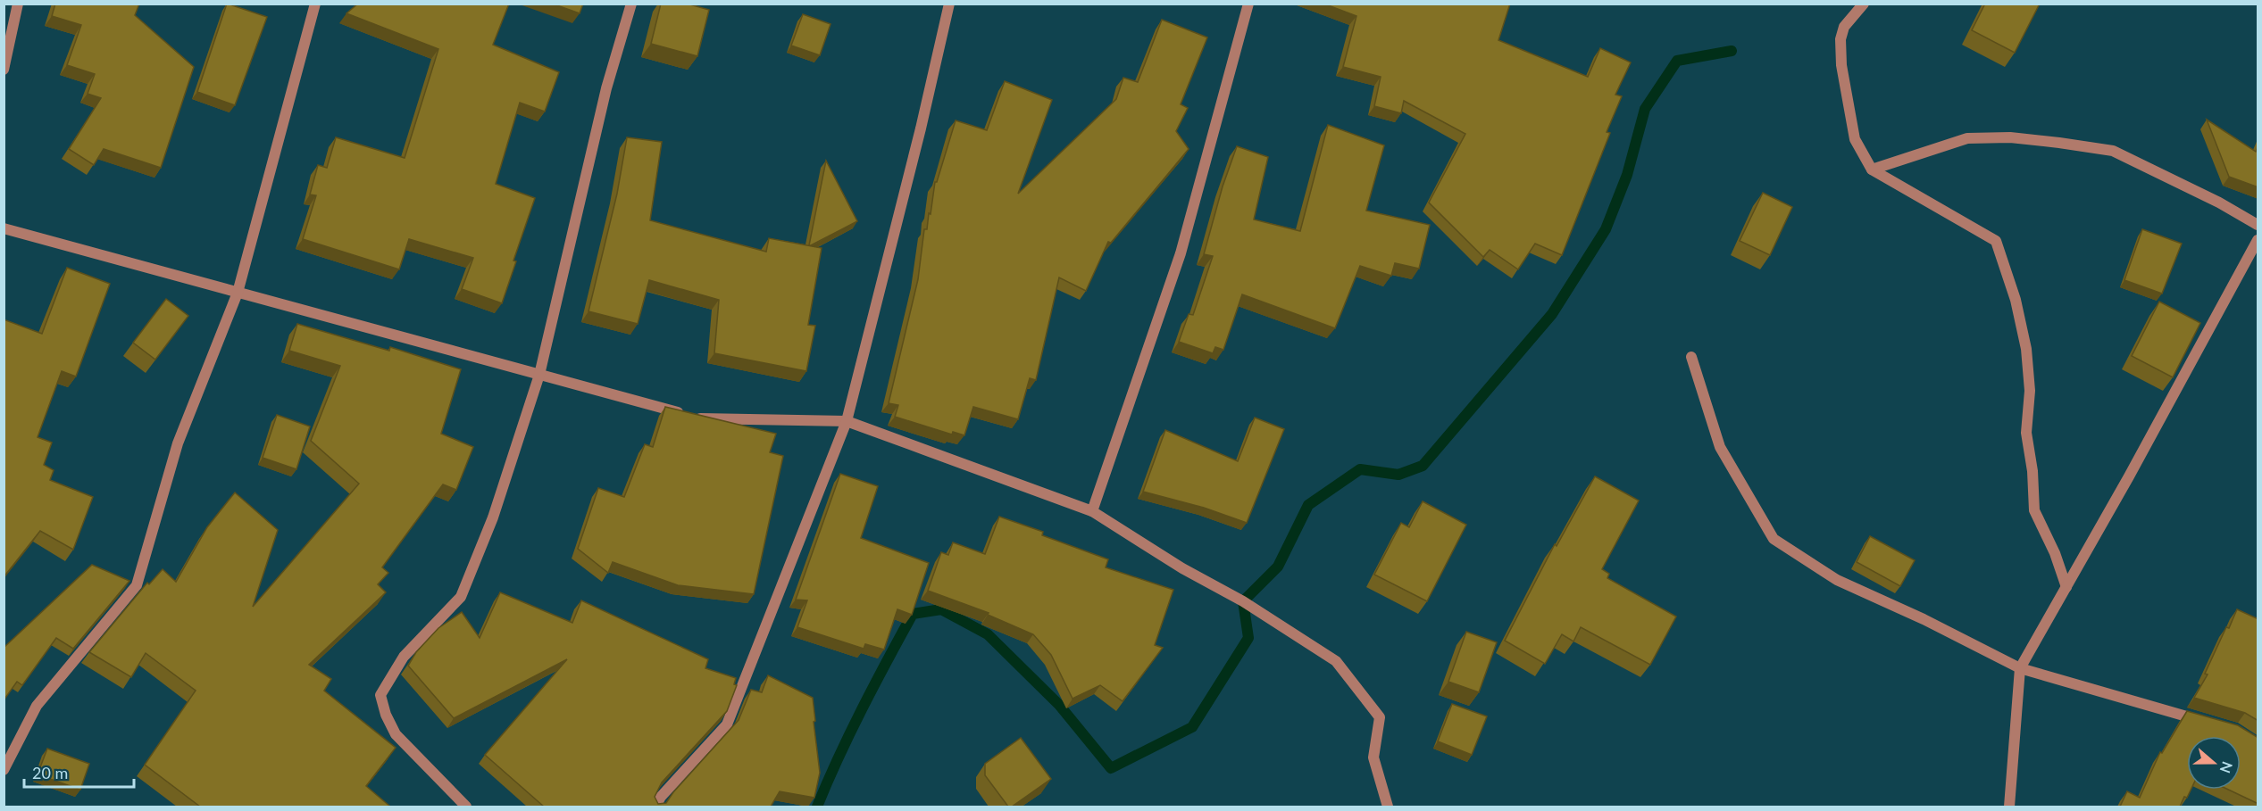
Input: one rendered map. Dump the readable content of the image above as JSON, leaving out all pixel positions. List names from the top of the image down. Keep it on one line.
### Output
{"scale_bar":"20 m","north":"right"}
